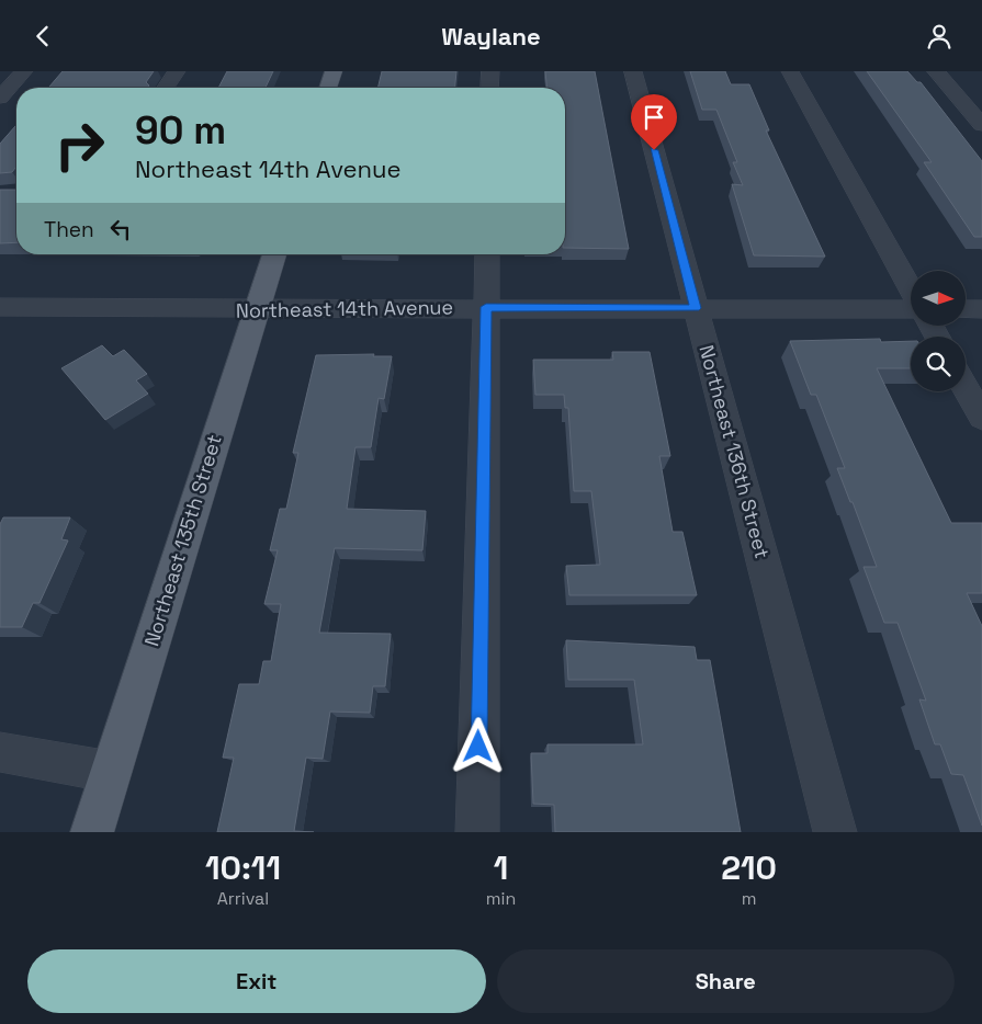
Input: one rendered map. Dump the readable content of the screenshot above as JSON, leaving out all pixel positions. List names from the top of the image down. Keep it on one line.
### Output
{"streets":{"main road":["Northeast 135th Street"],"street":["Northeast 14th Avenue","Northeast 136th Street"]},"crossings":[["Northeast 14th Avenue","Northeast 136th Street"],["Northeast 14th Avenue","Northeast 135th Street"]],"north":"right","page":{"header":"Waylane","turn":["90 m","Northeast 14th Avenue"],"then":"Then","eta":["10:11","Arrival","1","min","210","m"],"buttons":["Exit","Share"]}}
